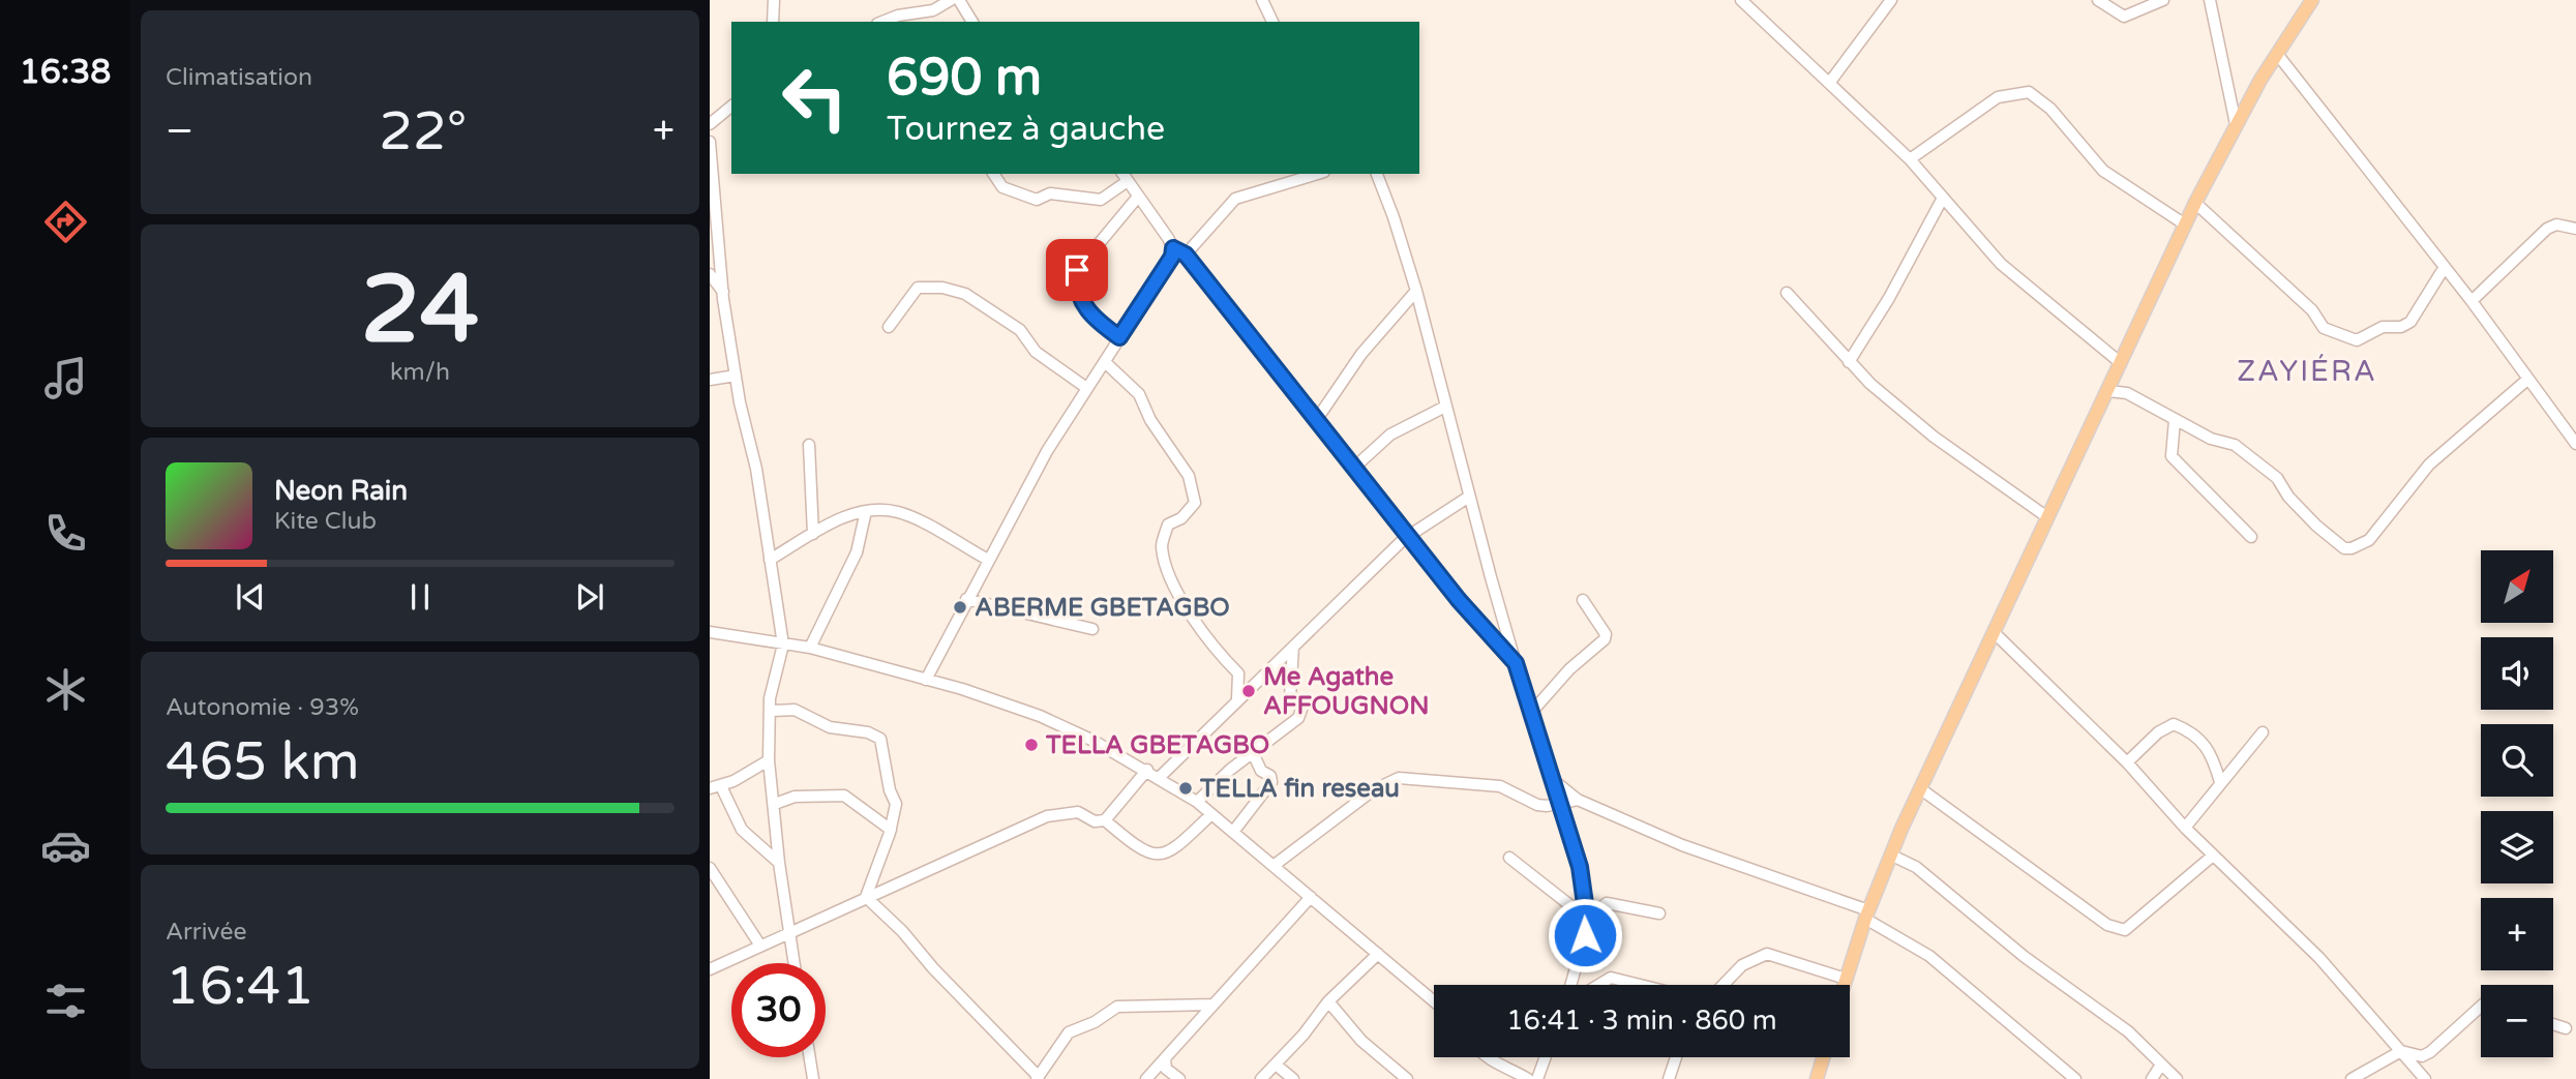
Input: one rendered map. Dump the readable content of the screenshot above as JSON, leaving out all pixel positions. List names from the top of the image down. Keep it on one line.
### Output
{"districts":["ZAYIÉRA"],"places":["ABERME GBETAGBO","Me Agathe AFFOUGNON","TELLA GBETAGBO","TELLA fin reseau"],"north":"top right","page":{"tabs":"16:38","tile":["Climatisation",["24","km/h"],["Autonomie · 93%","465 km"],["Arrivée","16:41"]],"turn":["690 m","Tournez à gauche"],"heat":["−","22°","+"],"song":["Neon Rain","Kite Club"],"map_buttons":["+","−"],"limit":"30","trip":"16:41 · 3 min · 860 m"}}
